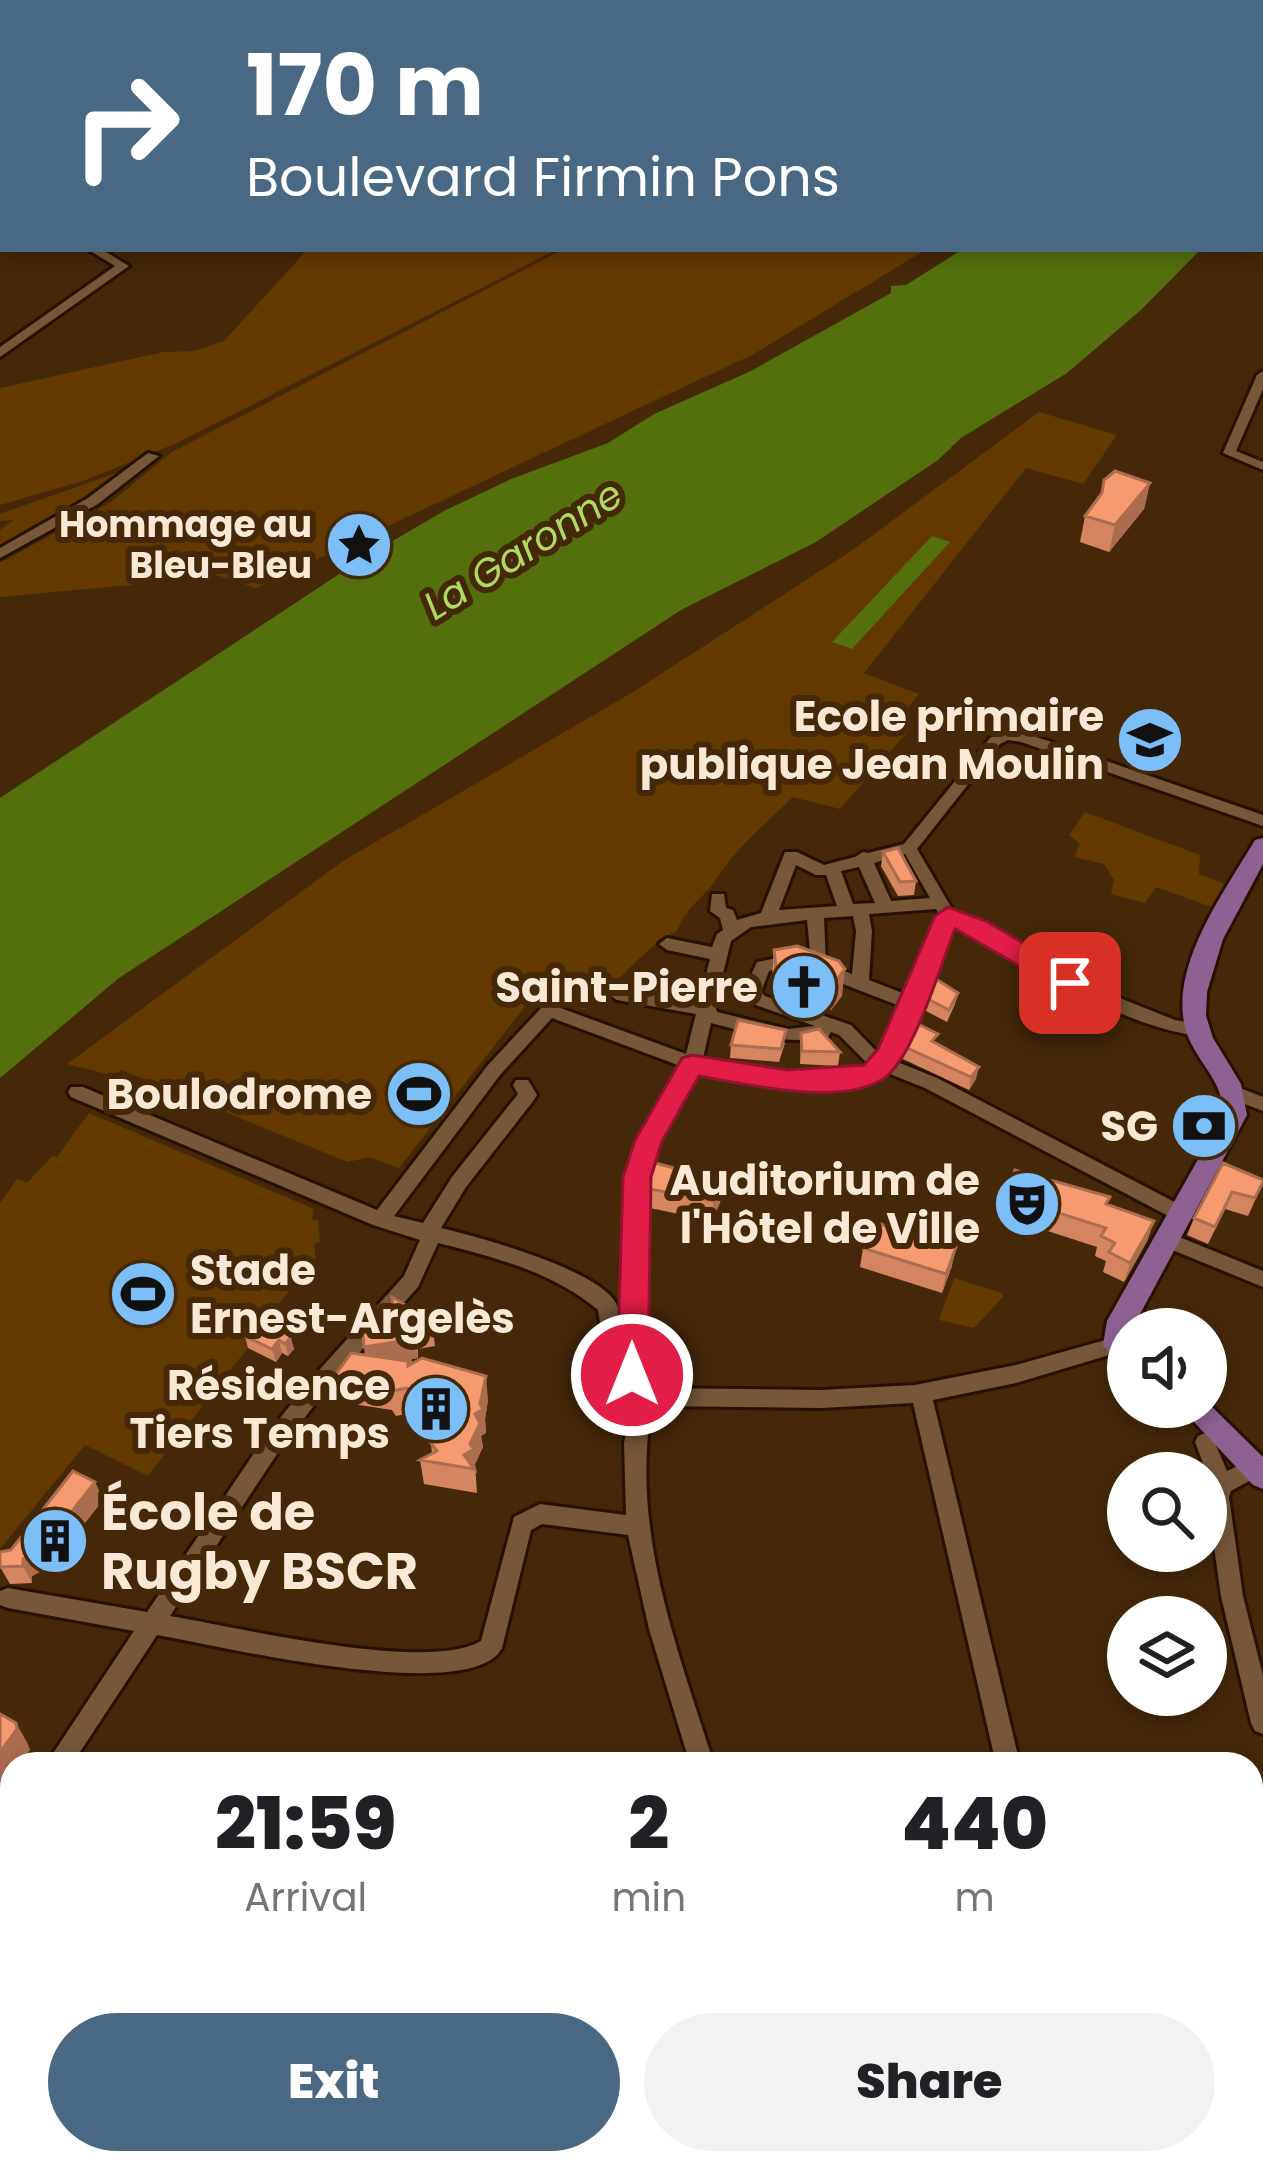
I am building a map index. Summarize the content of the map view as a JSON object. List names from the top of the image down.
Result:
{
  "water": ["La Garonne"],
  "places": {
    "place": ["Hommage au Bleu-Bleu"],
    "school or university": ["Ecole primaire publique Jean Moulin"],
    "church": ["Saint-Pierre"],
    "sports": ["Boulodrome", "Stade Ernest-Argelès"],
    "bank": ["SG"],
    "theatre": ["Auditorium de l'Hôtel de Ville"],
    "building": ["Résidence Tiers Temps", "École de Rugby BSCR"]
  },
  "page": {
    "turn": ["170 m", "Boulevard Firmin Pons"],
    "eta": [
      "21:59",
      "Arrival",
      "2",
      "min",
      "440",
      "m"
    ],
    "buttons": ["Exit", "Share"]
  }
}
